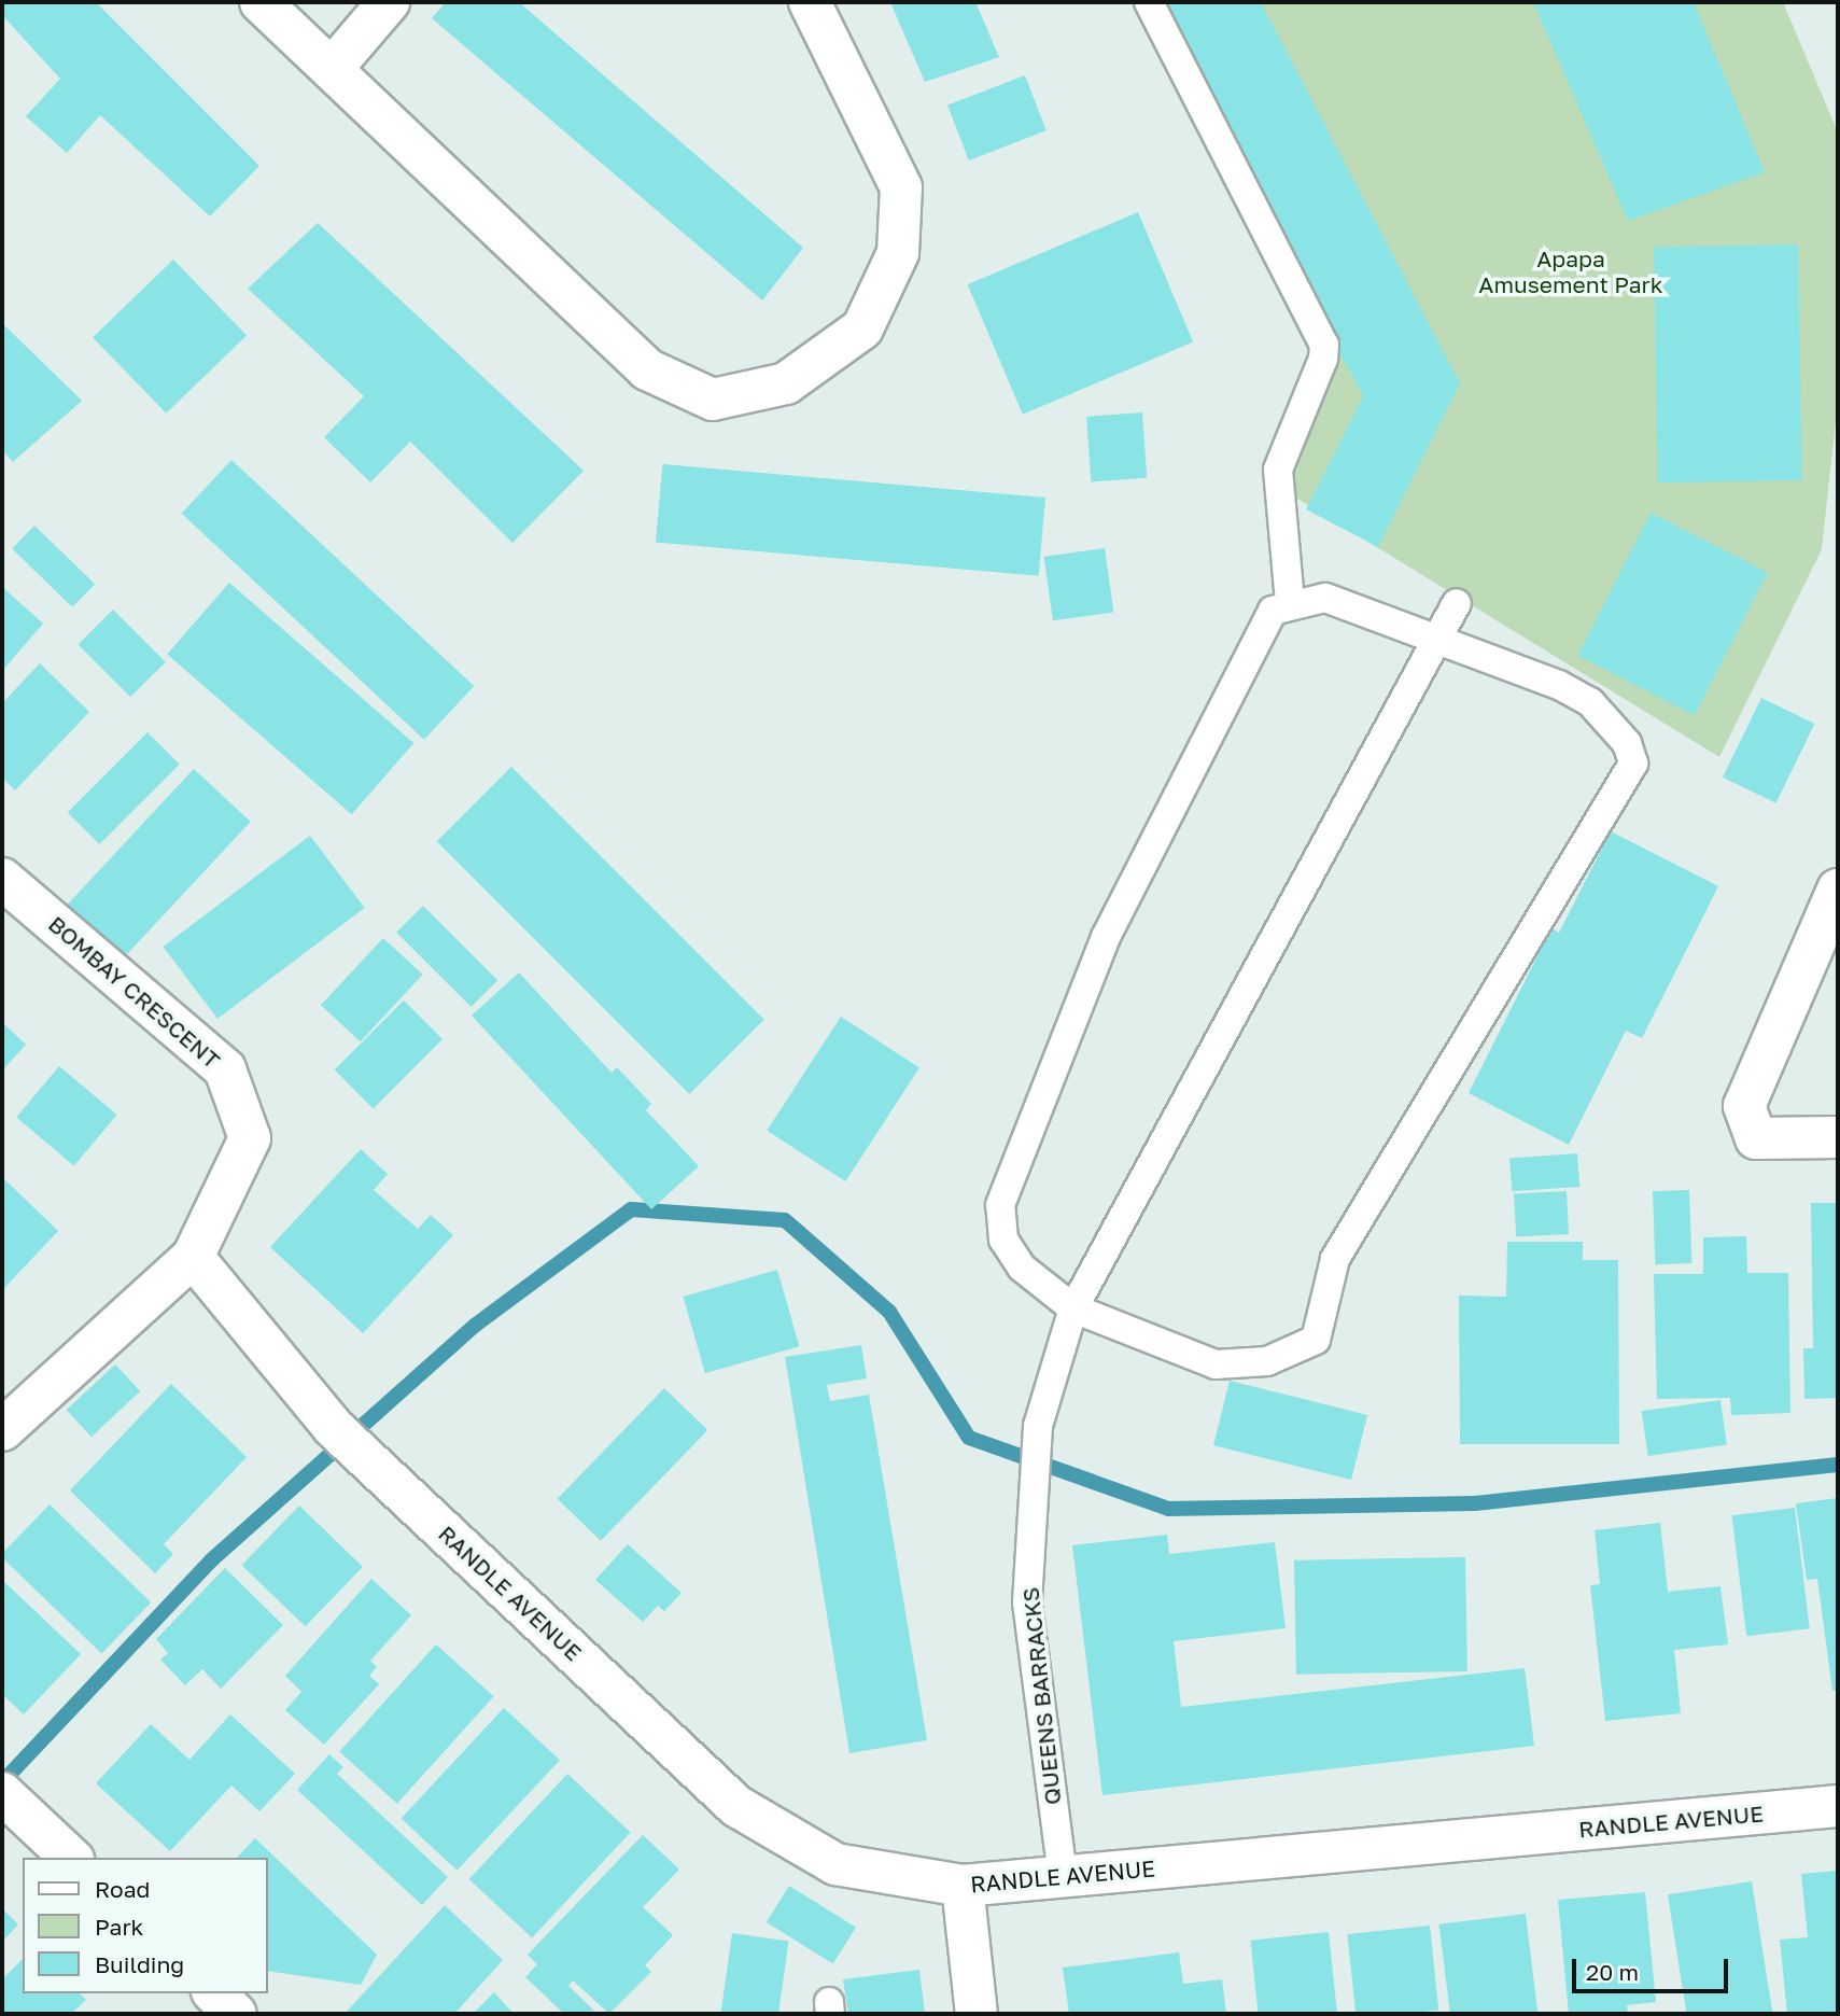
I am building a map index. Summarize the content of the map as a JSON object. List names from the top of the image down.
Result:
{
  "streets": {
    "street": ["BOMBAY CRESCENT", "RANDLE AVENUE"],
    "lane": ["QUEENS BARRACKS"]
  },
  "crossings": [
    ["BOMBAY CRESCENT", "RANDLE AVENUE"],
    ["RANDLE AVENUE", "QUEENS BARRACKS"]
  ],
  "parks": ["Apapa Amusement Park"],
  "legend": ["Road", "Park", "Building"],
  "scale_bar": "20 m"
}
